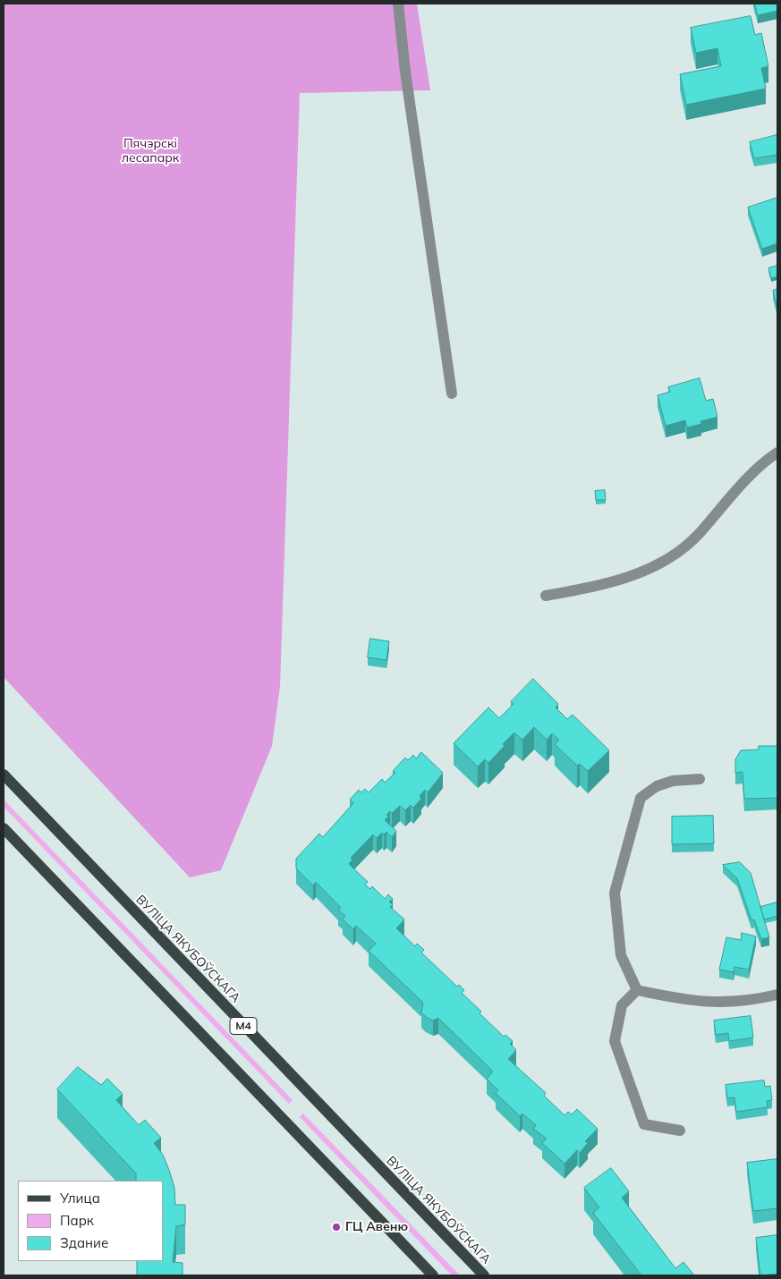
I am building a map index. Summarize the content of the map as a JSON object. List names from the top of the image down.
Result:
{
  "streets": {
    "main road": ["ВУЛІЦА ЯКУБОЎСКАГА", "М4"]
  },
  "parks": ["Пячэрскі лесапарк"],
  "places": ["ГЦ Авеню"],
  "legend": ["Улица", "Парк", "Здание"]
}
